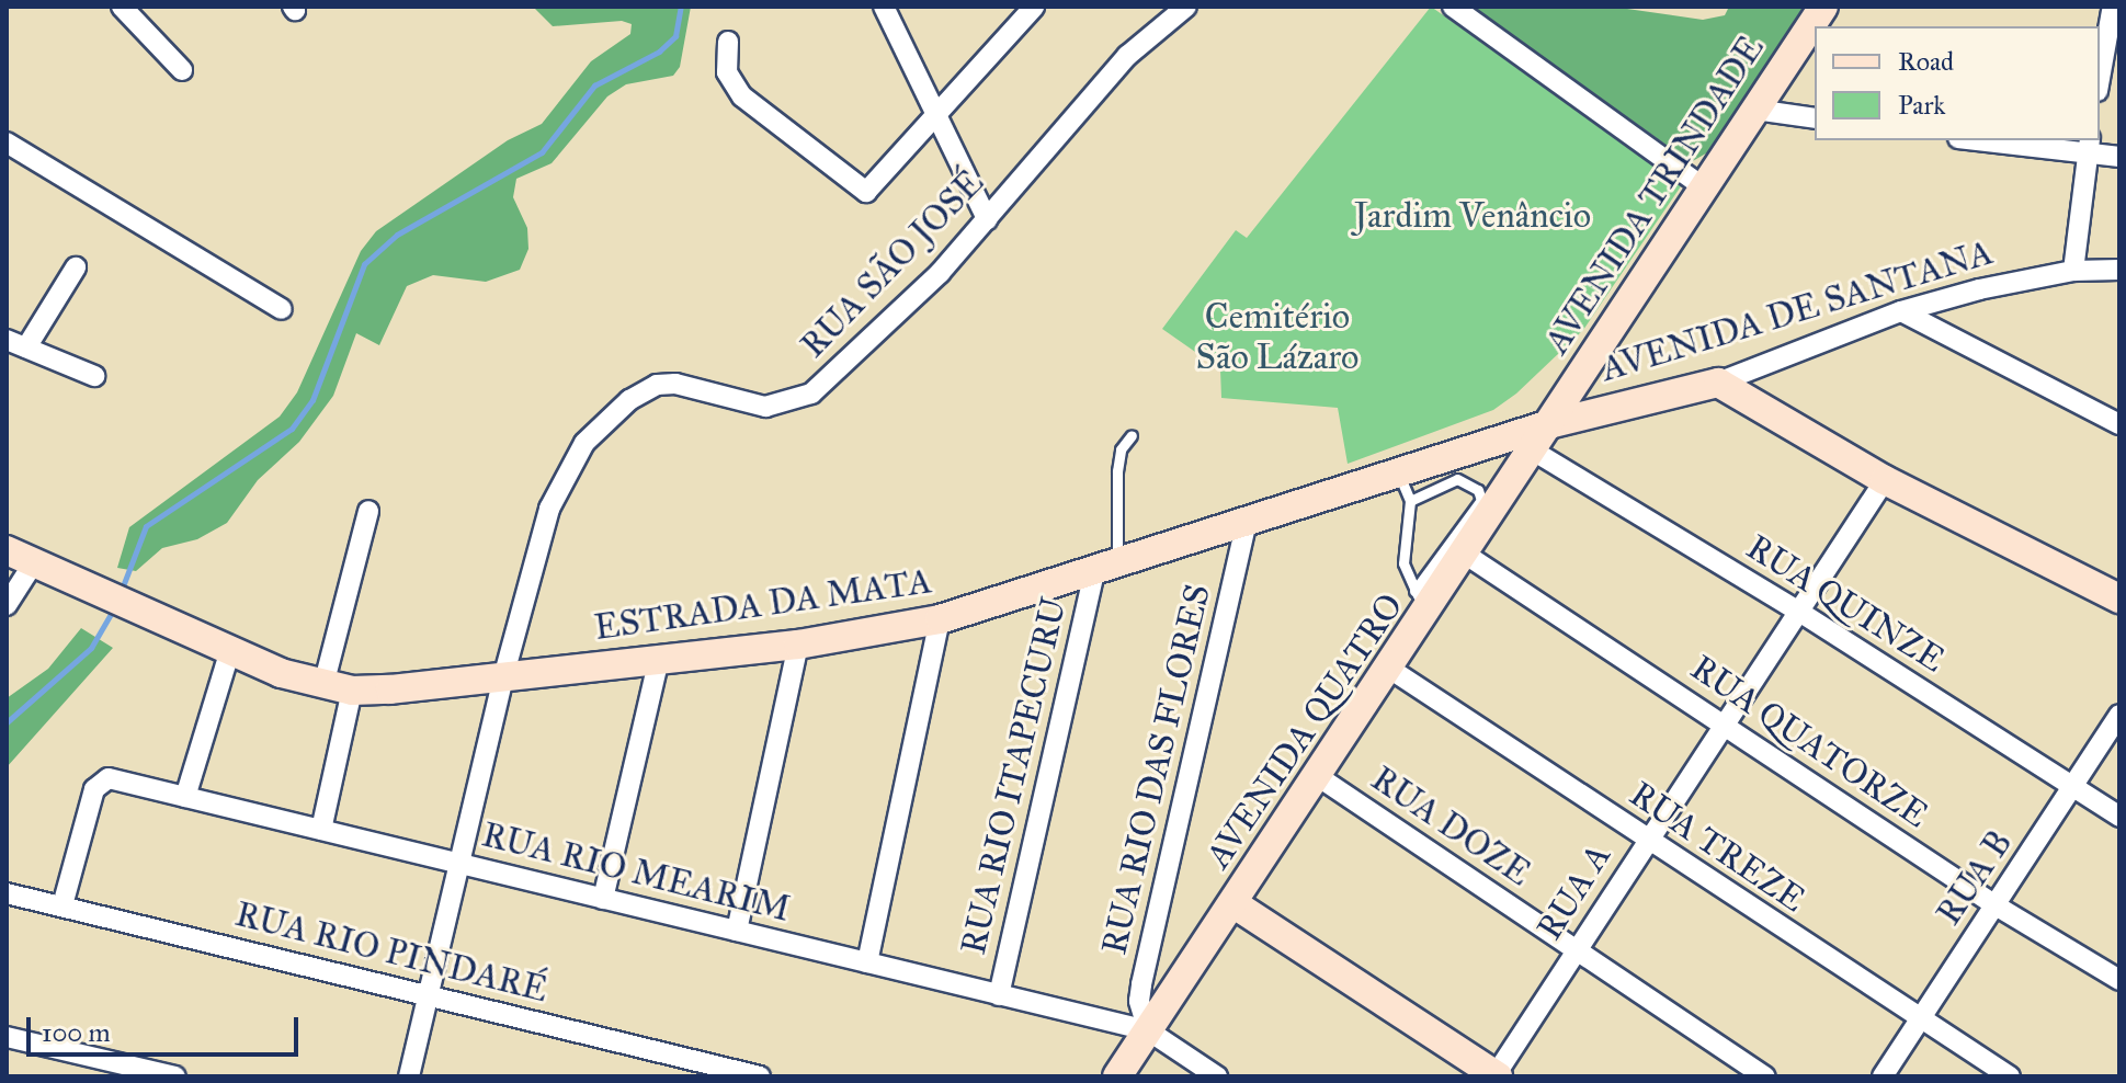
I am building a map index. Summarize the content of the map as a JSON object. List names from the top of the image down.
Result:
{
  "streets": {
    "main road": [
      "AVENIDA TRINDADE",
      "AVENIDA DE SANTANA",
      "ESTRADA DA MATA",
      "AVENIDA QUATRO"
    ],
    "street": [
      "RUA SÃO JOSÉ",
      "RUA QUINZE",
      "RUA QUATORZE",
      "RUA RIO DAS FLORES",
      "RUA RIO ITAPECURU",
      "RUA DOZE",
      "RUA TREZE",
      "RUA RIO MEARIM",
      "RUA B",
      "RUA A",
      "RUA RIO PINDARÉ"
    ]
  },
  "crossings": [
    ["AVENIDA TRINDADE", "AVENIDA DE SANTANA"],
    ["AVENIDA TRINDADE", "ESTRADA DA MATA"],
    ["AVENIDA TRINDADE", "AVENIDA QUATRO"],
    ["RUA SÃO JOSÉ", "ESTRADA DA MATA"],
    ["RUA SÃO JOSÉ", "RUA RIO MEARIM"],
    ["RUA SÃO JOSÉ", "RUA RIO PINDARÉ"],
    ["AVENIDA DE SANTANA", "ESTRADA DA MATA"],
    ["AVENIDA DE SANTANA", "AVENIDA QUATRO"],
    ["RUA QUINZE", "AVENIDA QUATRO"],
    ["RUA QUINZE", "RUA B"],
    ["RUA QUINZE", "RUA A"],
    ["ESTRADA DA MATA", "AVENIDA QUATRO"],
    ["ESTRADA DA MATA", "RUA RIO DAS FLORES"],
    ["ESTRADA DA MATA", "RUA RIO ITAPECURU"],
    ["AVENIDA QUATRO", "RUA QUATORZE"],
    ["AVENIDA QUATRO", "RUA RIO DAS FLORES"],
    ["AVENIDA QUATRO", "RUA DOZE"],
    ["AVENIDA QUATRO", "RUA TREZE"],
    ["AVENIDA QUATRO", "RUA RIO MEARIM"],
    ["RUA QUATORZE", "RUA B"],
    ["RUA QUATORZE", "RUA A"],
    ["RUA RIO DAS FLORES", "RUA RIO MEARIM"],
    ["RUA RIO ITAPECURU", "RUA RIO MEARIM"],
    ["RUA DOZE", "RUA A"],
    ["RUA TREZE", "RUA B"],
    ["RUA TREZE", "RUA A"],
    ["RUA RIO MEARIM", "RUA RIO PINDARÉ"]
  ],
  "parks": ["Jardim Venâncio", "Cemitério São Lázaro"],
  "legend": ["Road", "Park"],
  "scale_bar": "100 m"
}
